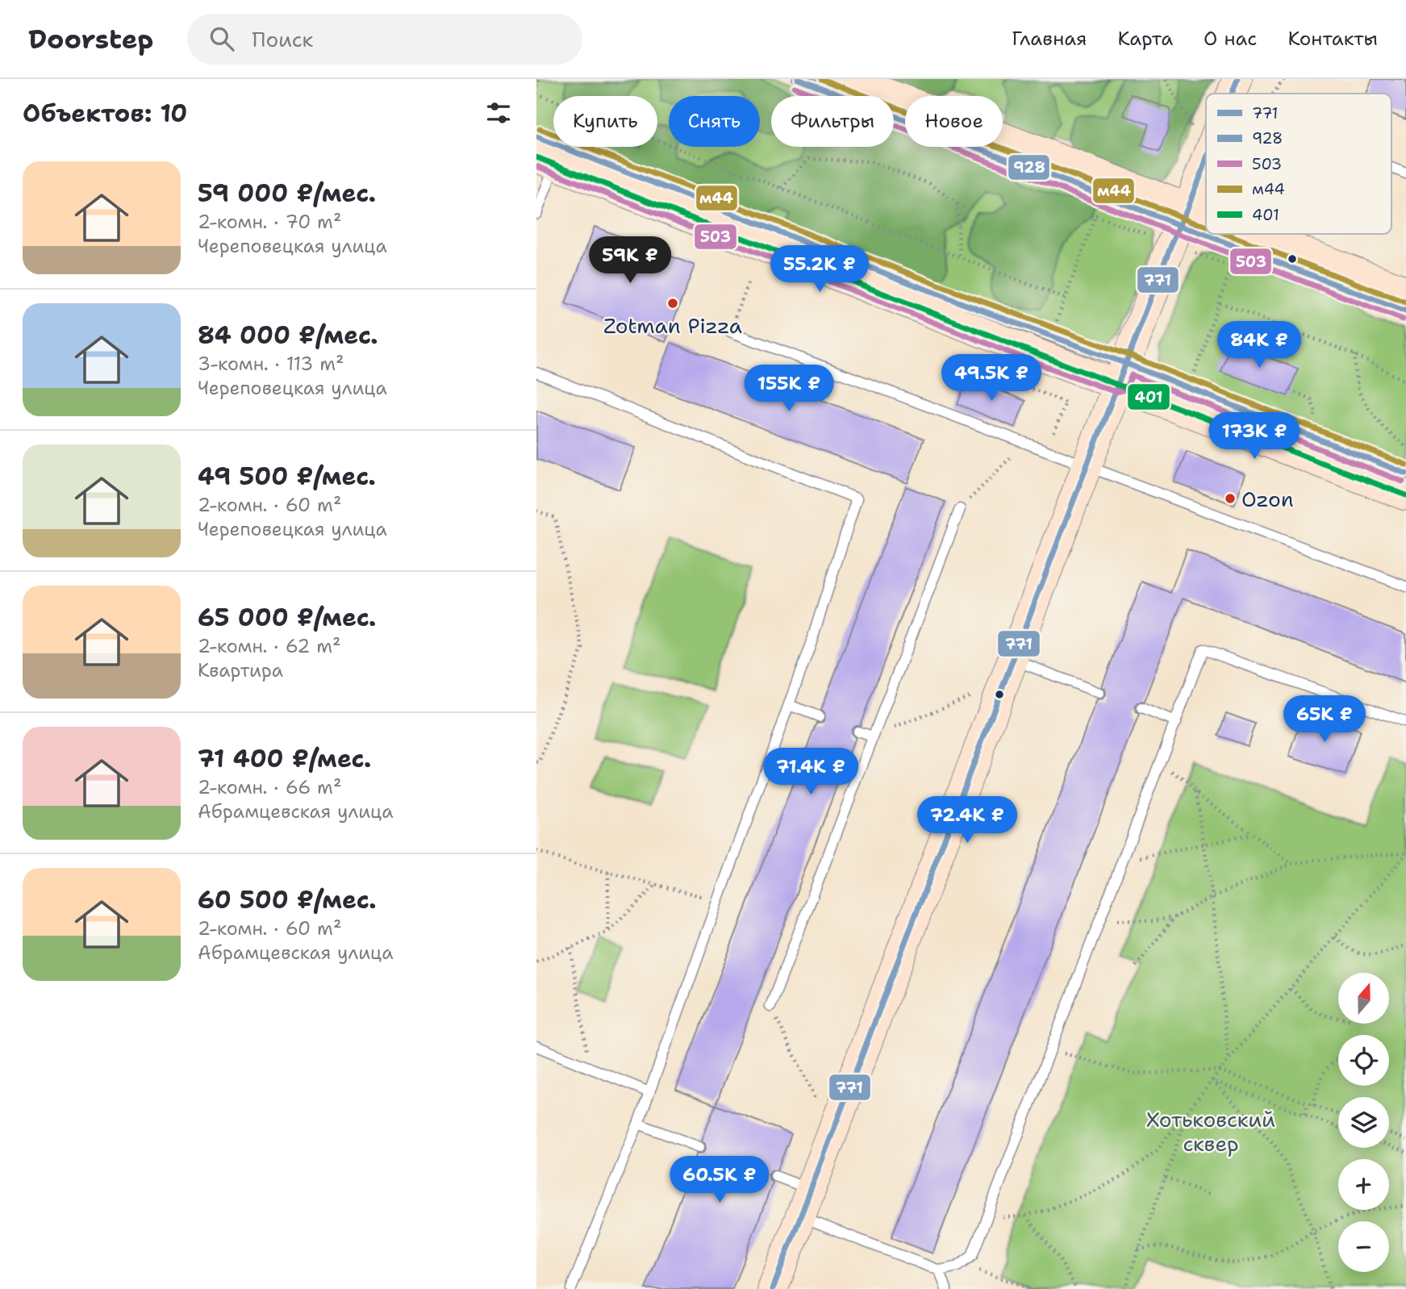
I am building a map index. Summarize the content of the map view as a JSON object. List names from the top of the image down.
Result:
{
  "parks": ["Хотьковский сквер"],
  "places": ["Zotman Pizza", "Ozon"],
  "lines": [
    "transit line 771",
    "transit line 928",
    "transit line м44",
    "transit line 503",
    "transit line 401"
  ],
  "legend": [
    "771",
    "928",
    "503",
    "м44",
    "401"
  ],
  "north": "top",
  "page": {
    "header": "Doorstep",
    "search": "Поиск",
    "nav": [
      "Главная",
      "Карта",
      "О нас",
      "Контакты"
    ],
    "heading": "Объектов: 10",
    "chip": [
      "Купить",
      "Снять",
      "Фильтры",
      "Новое"
    ],
    "list": [
      {
        "name": "59 000 ₽/мес.",
        "note": "2-комн. · 70 m² · Череповецкая улица"
      },
      {
        "name": "84 000 ₽/мес.",
        "note": "3-комн. · 113 m² · Череповецкая улица"
      },
      {
        "name": "49 500 ₽/мес.",
        "note": "2-комн. · 60 m² · Череповецкая улица"
      },
      {
        "name": "65 000 ₽/мес.",
        "note": "2-комн. · 62 m² · Квартира"
      },
      {
        "name": "71 400 ₽/мес.",
        "note": "2-комн. · 66 m² · Абрамцевская улица"
      },
      {
        "name": "60 500 ₽/мес.",
        "note": "2-комн. · 60 m² · Абрамцевская улица"
      }
    ],
    "price": [
      "59K ₽",
      "55.2K ₽",
      "84K ₽",
      "49.5K ₽",
      "155K ₽",
      "173K ₽",
      "65K ₽",
      "71.4K ₽",
      "72.4K ₽",
      "60.5K ₽"
    ],
    "map_buttons": ["+", "−"]
  }
}
